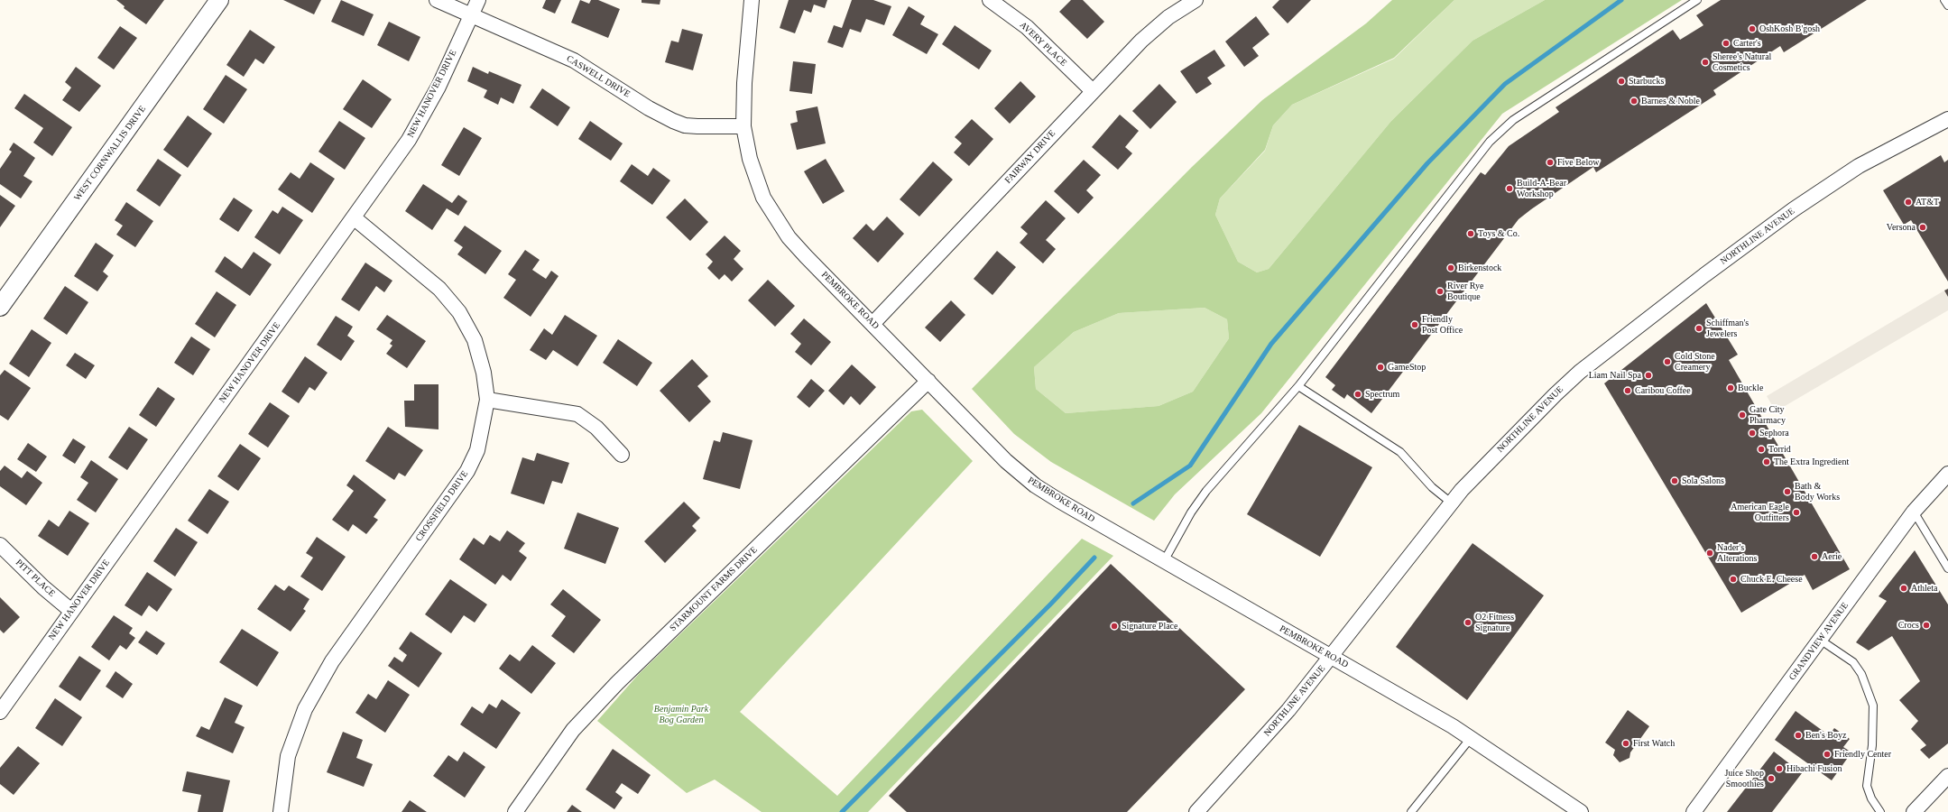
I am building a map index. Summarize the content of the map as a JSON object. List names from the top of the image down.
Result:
{
  "streets": {
    "street": [
      "AVERY PLACE",
      "CASWELL DRIVE",
      "NEW HANOVER DRIVE",
      "WEST CORNWALLIS DRIVE",
      "FAIRWAY DRIVE",
      "NORTHLINE AVENUE",
      "PEMBROKE ROAD",
      "CROSSFIELD DRIVE",
      "PITT PLACE",
      "STARMOUNT FARMS DRIVE",
      "GRANDVIEW AVENUE"
    ]
  },
  "crossings": [
    ["AVERY PLACE", "FAIRWAY DRIVE"],
    ["CASWELL DRIVE", "NEW HANOVER DRIVE"],
    ["CASWELL DRIVE", "PEMBROKE ROAD"],
    ["NEW HANOVER DRIVE", "CROSSFIELD DRIVE"],
    ["NEW HANOVER DRIVE", "PITT PLACE"],
    ["FAIRWAY DRIVE", "PEMBROKE ROAD"],
    ["NORTHLINE AVENUE", "PEMBROKE ROAD"],
    ["PEMBROKE ROAD", "STARMOUNT FARMS DRIVE"]
  ],
  "parks": ["Benjamin Park Bog Garden"],
  "places": [
    "OshKosh B'gosh",
    "Carter's",
    "Sheree's Natural Cosmetics",
    "Starbucks",
    "Barnes & Noble",
    "Five Below",
    "Build-A-Bear Workshop",
    "AT&T",
    "Versona",
    "Toys & Co.",
    "Birkenstock",
    "River Rye Boutique",
    "Friendly Post Office",
    "Schiffman's Jewelers",
    "Cold Stone Creamery",
    "GameStop",
    "Liam Nail Spa",
    "Buckle",
    "Caribou Coffee",
    "Spectrum",
    "Gate City Pharmacy",
    "Sephora",
    "Torrid",
    "The Extra Ingredient",
    "Sola Salons",
    "Bath & Body Works",
    "American Eagle Outfitters",
    "Nader's Alterations",
    "Aerie",
    "Chuck E. Cheese",
    "Athleta",
    "O2 Fitness Signature",
    "Crocs",
    "Signature Place",
    "Ben's Boyz",
    "First Watch",
    "Friendly Center",
    "Hibachi Fusion",
    "Juice Shop Smoothies"
  ]
}
